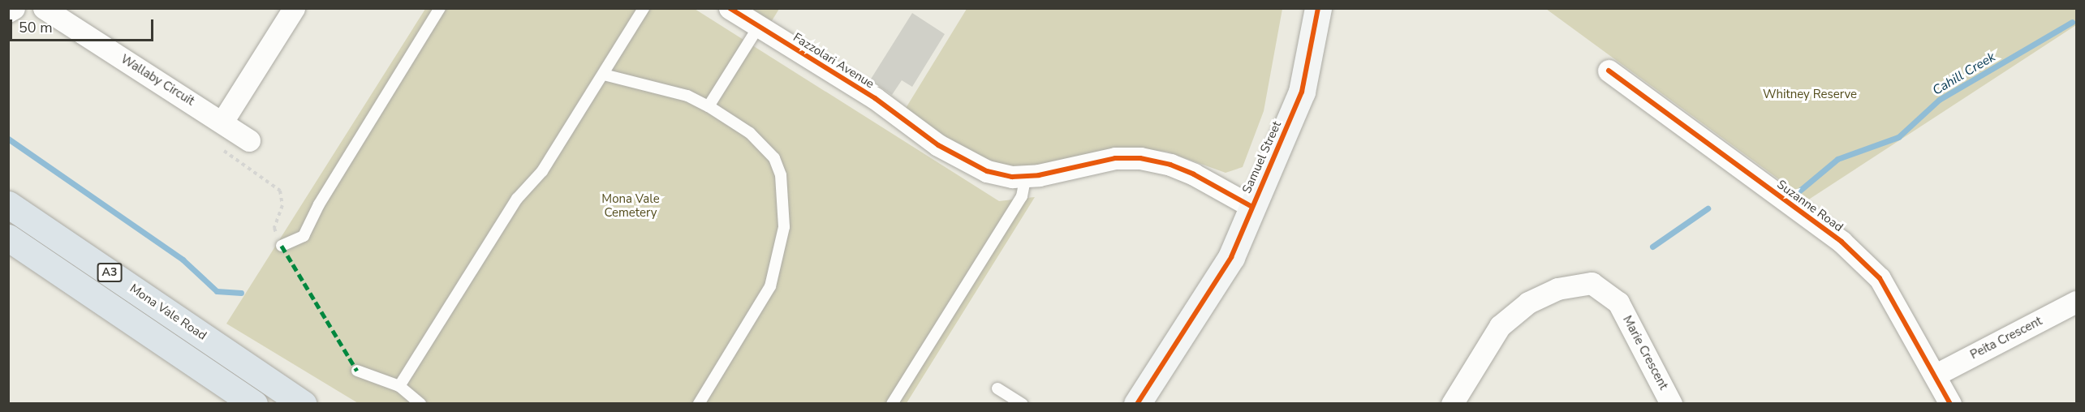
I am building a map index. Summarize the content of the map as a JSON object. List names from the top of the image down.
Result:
{
  "streets": {
    "highway": ["A3", "Mona Vale Road"],
    "street": [
      "Fazzolari Avenue",
      "Wallaby Circuit",
      "Samuel Street",
      "Suzanne Road",
      "Peita Crescent",
      "Marie Crescent"
    ]
  },
  "crossings": [
    ["Fazzolari Avenue", "Samuel Street"],
    ["Suzanne Road", "Peita Crescent"]
  ],
  "water": ["Cahill Creek"],
  "parks": ["Whitney Reserve", "Mona Vale Cemetery"],
  "scale_bar": "50 m"
}
